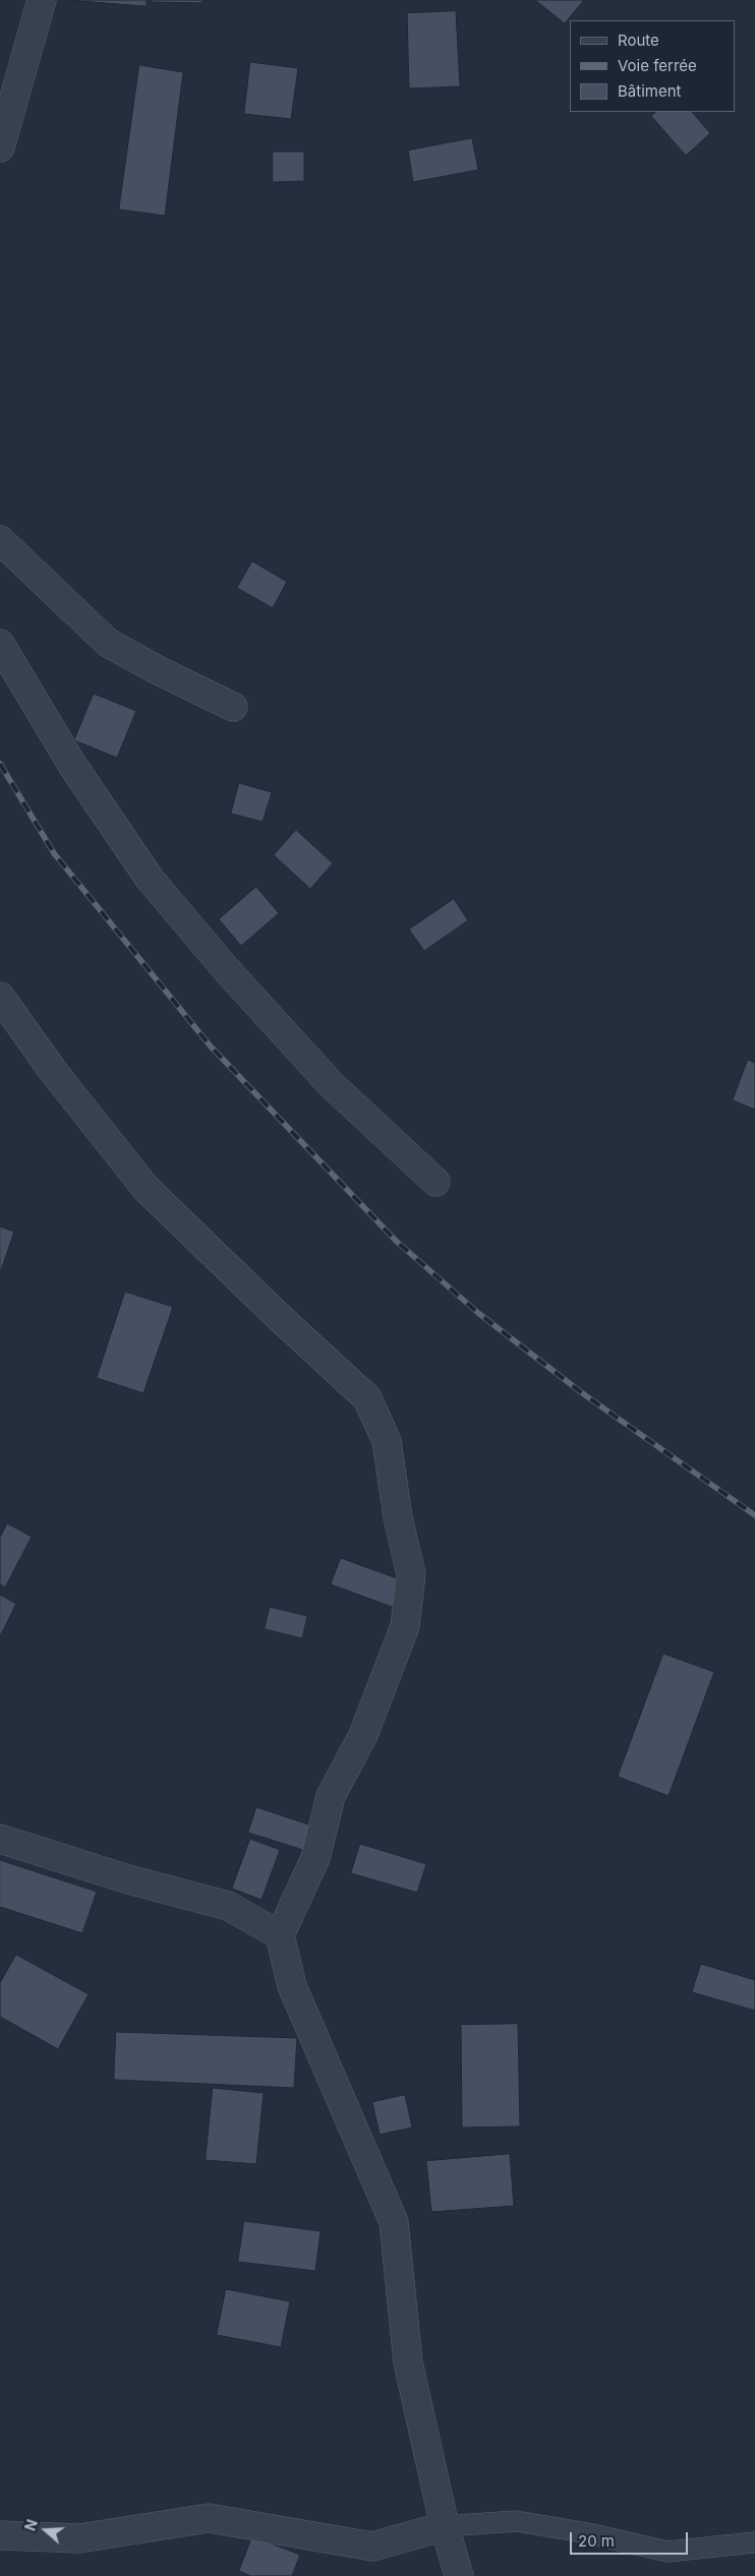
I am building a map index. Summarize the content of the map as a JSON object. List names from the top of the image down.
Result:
{
  "legend": ["Route", "Voie ferrée", "Bâtiment"],
  "scale_bar": "20 m",
  "north": "left"
}
